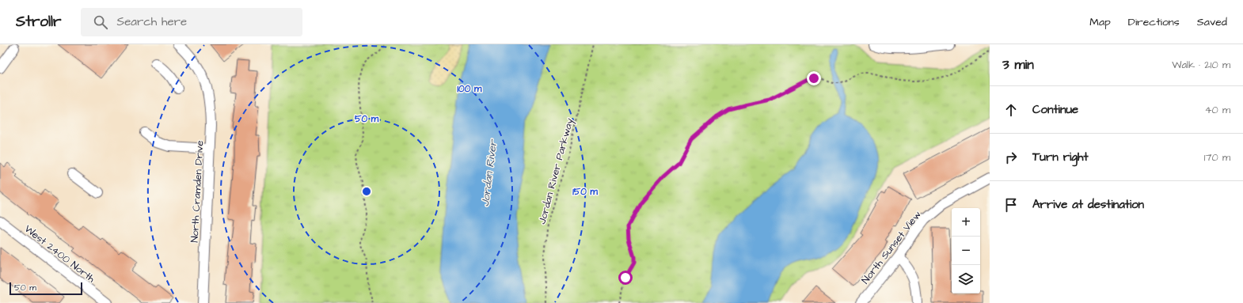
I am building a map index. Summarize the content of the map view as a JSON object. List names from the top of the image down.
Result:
{
  "streets": {
    "street": ["North Cramden Drive", "North Sunset View", "West 2400 North"],
    "path": ["Jordan River Parkway"]
  },
  "water": ["Jordan River"],
  "scale_bar": "50 m",
  "page": {
    "header": "Strollr",
    "search": "Search here",
    "nav": ["Map", "Directions", "Saved"],
    "heading": ["3 min", "Walk · 210 m"],
    "list": [
      ["Continue", "40 m"],
      ["Turn right", "170 m"],
      "Arrive at destination"
    ],
    "map_buttons": ["+", "−"],
    "scale": "50 m"
  },
  "rings": ["100 m", "50 m", "150 m"]
}
